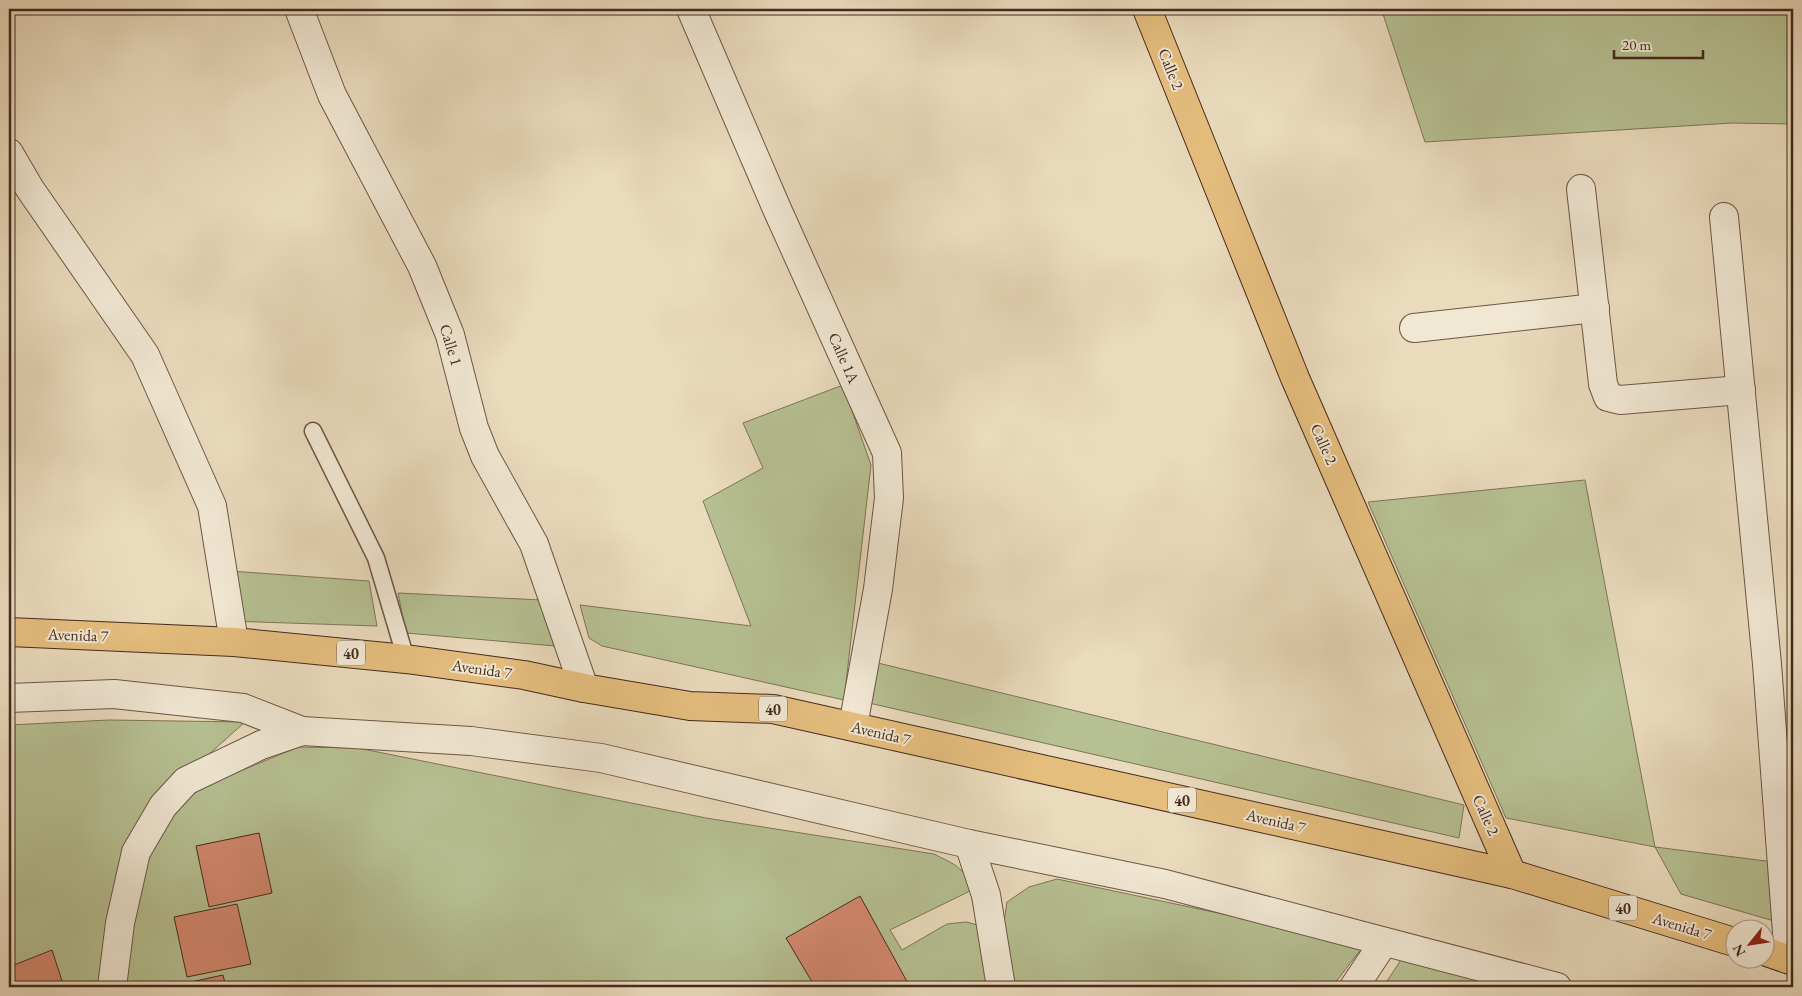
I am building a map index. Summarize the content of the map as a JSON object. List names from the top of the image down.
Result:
{
  "streets": {
    "main road": ["Calle 2", "Avenida 7", "40"],
    "street": ["Calle 1", "Calle 1A"]
  },
  "crossings": [
    ["Calle 2", "Avenida 7"],
    ["Calle 1", "Avenida 7"],
    ["Calle 1A", "Avenida 7"]
  ],
  "scale_bar": "20 m",
  "north": "bottom left"
}
